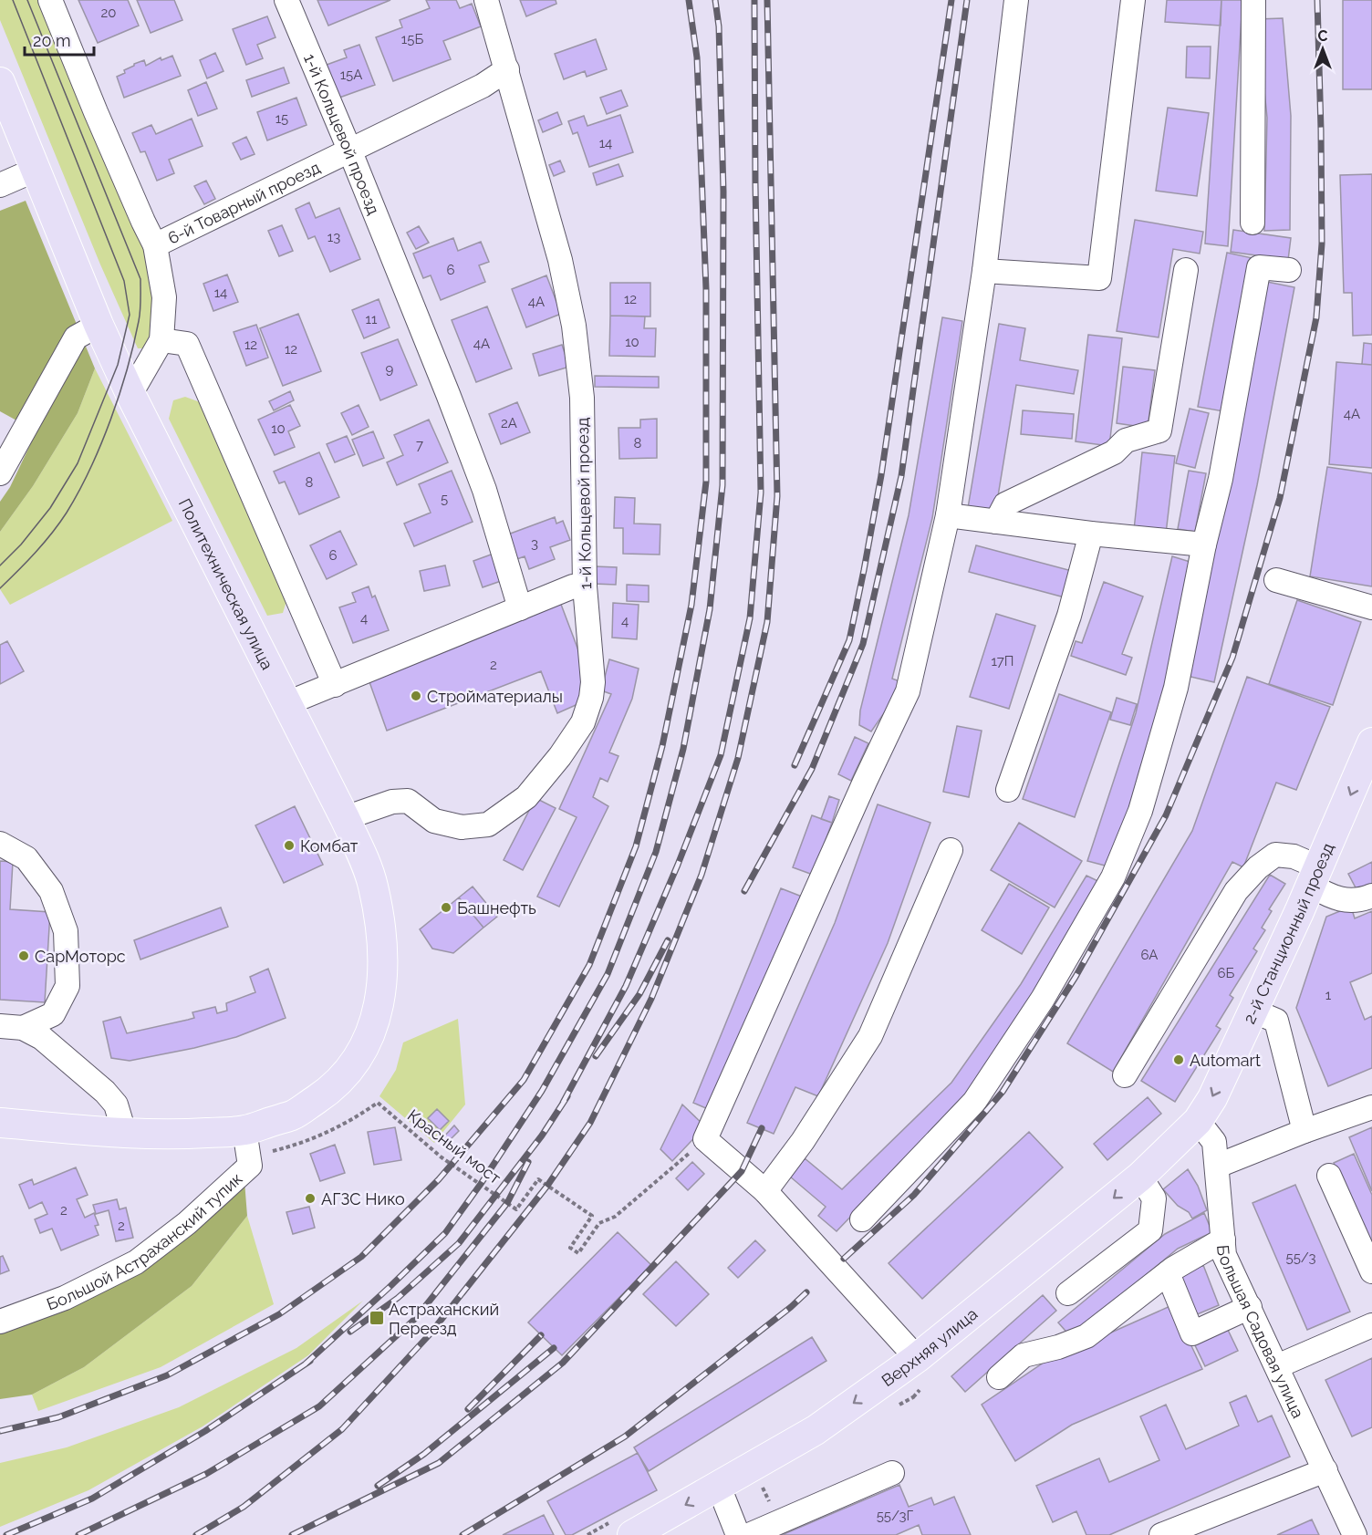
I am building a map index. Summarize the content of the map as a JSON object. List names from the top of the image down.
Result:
{
  "streets": {
    "main road": ["Политехническая улица", "2-й Станционный проезд", "Верхняя улица"],
    "street": [
      "1-й Кольцевой проезд",
      "6-й Товарный проезд",
      "Большой Астраханский тупик",
      "Большая Садовая улица"
    ],
    "path": ["Красный мост"]
  },
  "crossings": [
    ["1-й Кольцевой проезд", "6-й Товарный проезд"],
    ["1-й Кольцевой проезд", "Политехническая улица"],
    ["Политехническая улица", "Большой Астраханский тупик"],
    ["2-й Станционный проезд", "Большая Садовая улица"],
    ["2-й Станционный проезд", "Верхняя улица"],
    ["Большая Садовая улица", "Верхняя улица"]
  ],
  "one_way": ["2-й Станционный проезд", "Верхняя улица"],
  "places": {
    "other": [
      "Стройматериалы",
      "Комбат",
      "Башнефть",
      "СарМоторс",
      "Automart",
      "АГЗС Нико"
    ],
    "transit": ["Астраханский Переезд"]
  },
  "house_numbers": [
    "20",
    "15Б",
    "15А",
    "15",
    "14",
    "13",
    "6",
    "14",
    "12",
    "4А",
    "11",
    "10",
    "4А",
    "12",
    "12",
    "9",
    "4А",
    "2А",
    "10",
    "8",
    "7",
    "8",
    "5",
    "3",
    "6",
    "4",
    "4",
    "17П",
    "2",
    "6А",
    "6Б",
    "1",
    "2",
    "2",
    "55/3",
    "55/3Г"
  ],
  "scale_bar": "20 m",
  "north": "top"
}
